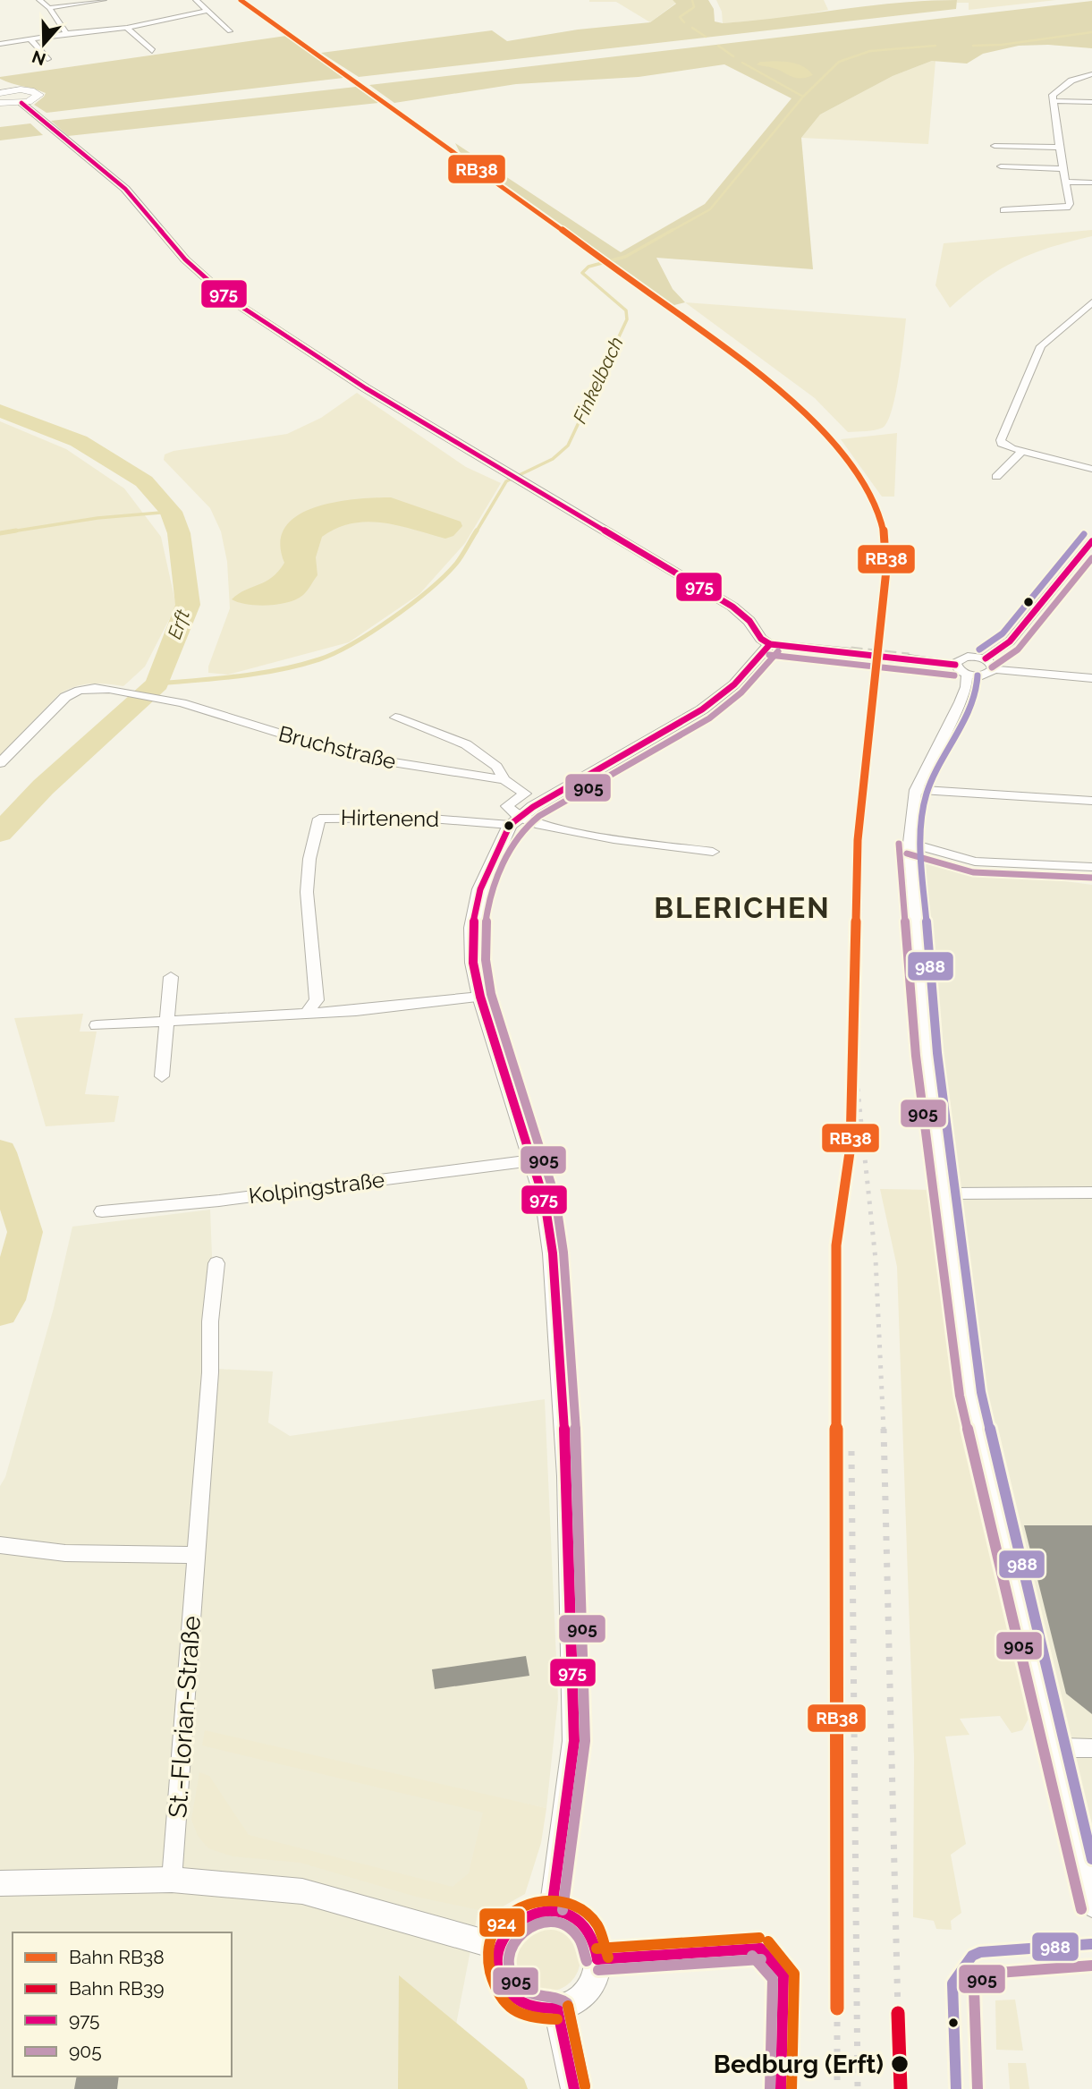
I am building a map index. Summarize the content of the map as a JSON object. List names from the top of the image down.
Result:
{
  "streets": {
    "street": [
      "Bruchstraße",
      "Hirtenend",
      "Kolpingstraße",
      "St.-Florian-Straße"
    ]
  },
  "districts": ["BLERICHEN"],
  "water": ["Finkelbach", "Erft"],
  "places": ["Bedburg (Erft)"],
  "lines": [
    "rail line RB38",
    "transit line 975",
    "transit line 988",
    "transit line 905",
    "transit line 924",
    "rail line RB39"
  ],
  "legend": [
    "Bahn RB38",
    "Bahn RB39",
    "975",
    "905"
  ],
  "north": "bottom"
}
